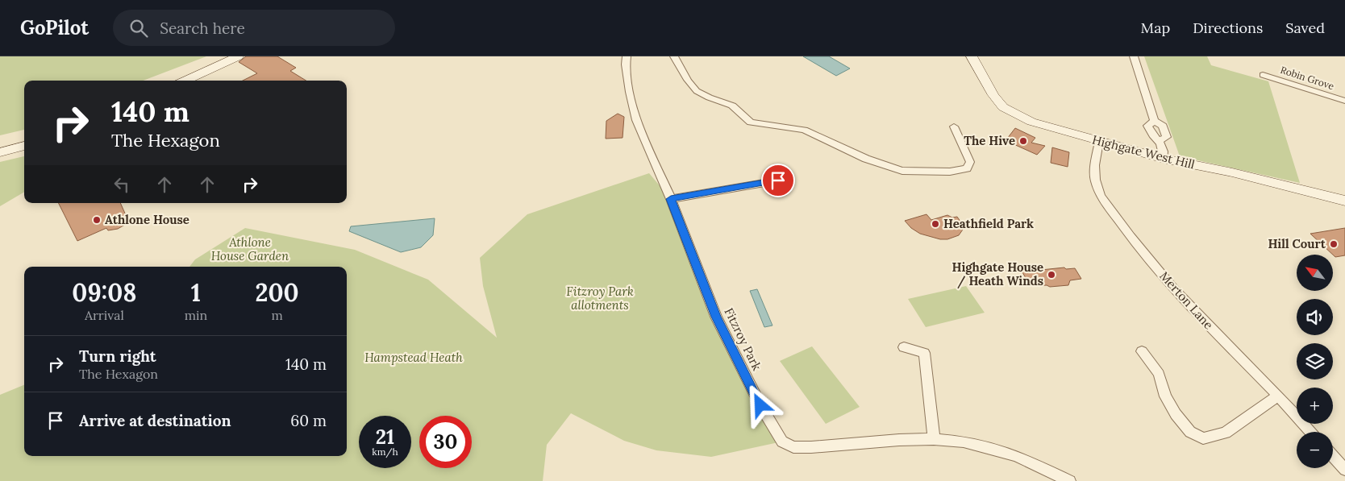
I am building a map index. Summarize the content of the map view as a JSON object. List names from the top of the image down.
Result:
{
  "streets": {
    "street": [
      "Robin Grove",
      "Highgate West Hill",
      "Merton Lane",
      "Fitzroy Park"
    ]
  },
  "crossings": [
    ["Highgate West Hill", "Merton Lane"]
  ],
  "parks": ["Athlone House Garden", "Fitzroy Park allotments", "Hampstead Heath"],
  "places": [
    "The Hive",
    "Athlone House",
    "Heathfield Park",
    "Hill Court",
    "Highgate House / Heath Winds"
  ],
  "north": "top left",
  "page": {
    "header": "GoPilot",
    "search": "Search here",
    "nav": ["Map", "Directions", "Saved"],
    "turn": ["140 m", "The Hexagon"],
    "map_buttons": ["+", "−"],
    "eta": [
      "09:08",
      "Arrival",
      "1",
      "min",
      "200",
      "m"
    ],
    "list": [
      {
        "name": "Turn right",
        "note": "The Hexagon",
        "value": "140 m"
      },
      {
        "name": "Arrive at destination",
        "value": "60 m"
      }
    ],
    "speed": "21 km/h",
    "limit": "30"
  }
}
